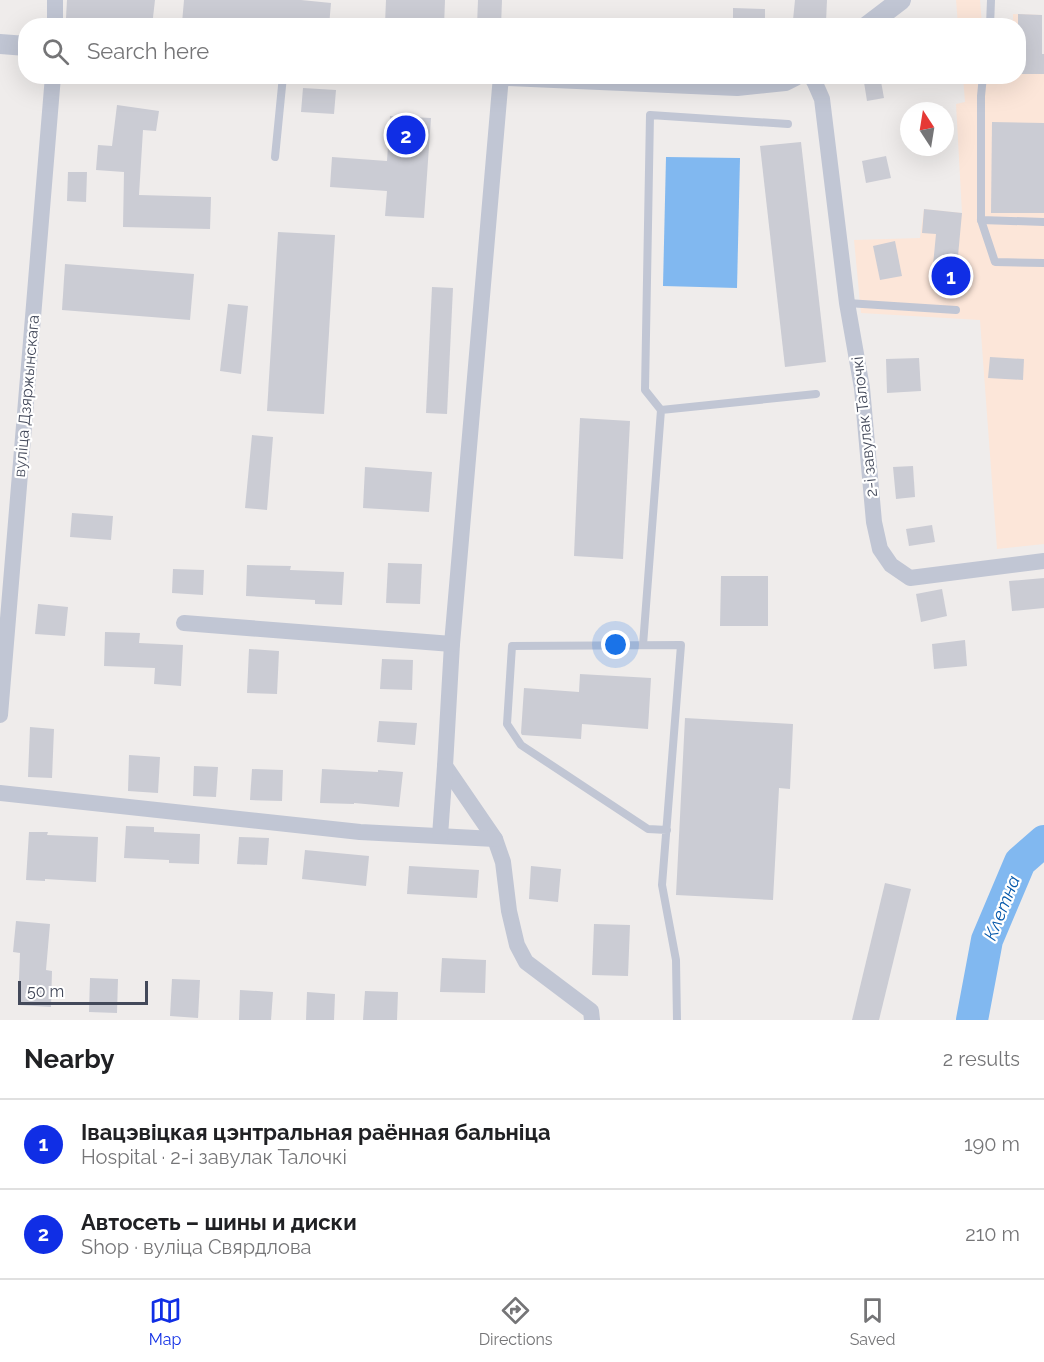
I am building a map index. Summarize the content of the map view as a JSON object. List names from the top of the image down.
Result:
{
  "streets": {
    "street": ["вуліца Дзяржынскага", "2-і завулак Талочкі"]
  },
  "water": ["Клетна"],
  "scale_bar": "50 m",
  "north": "top",
  "page": {
    "search": "Search here",
    "pins": ["2", "1"],
    "scale": "50 m",
    "heading": ["Nearby", "2 results"],
    "list": [
      {
        "mark": "1",
        "name": "Івацэвіцкая цэнтральная раённая бальніца",
        "note": "Hospital · 2-і завулак Талочкі",
        "value": "190 m"
      },
      {
        "mark": "2",
        "name": "Автосеть – шины и диски",
        "note": "Shop · вуліца Свярдлова",
        "value": "210 m"
      }
    ],
    "nav": ["Map", "Directions", "Saved"]
  }
}
